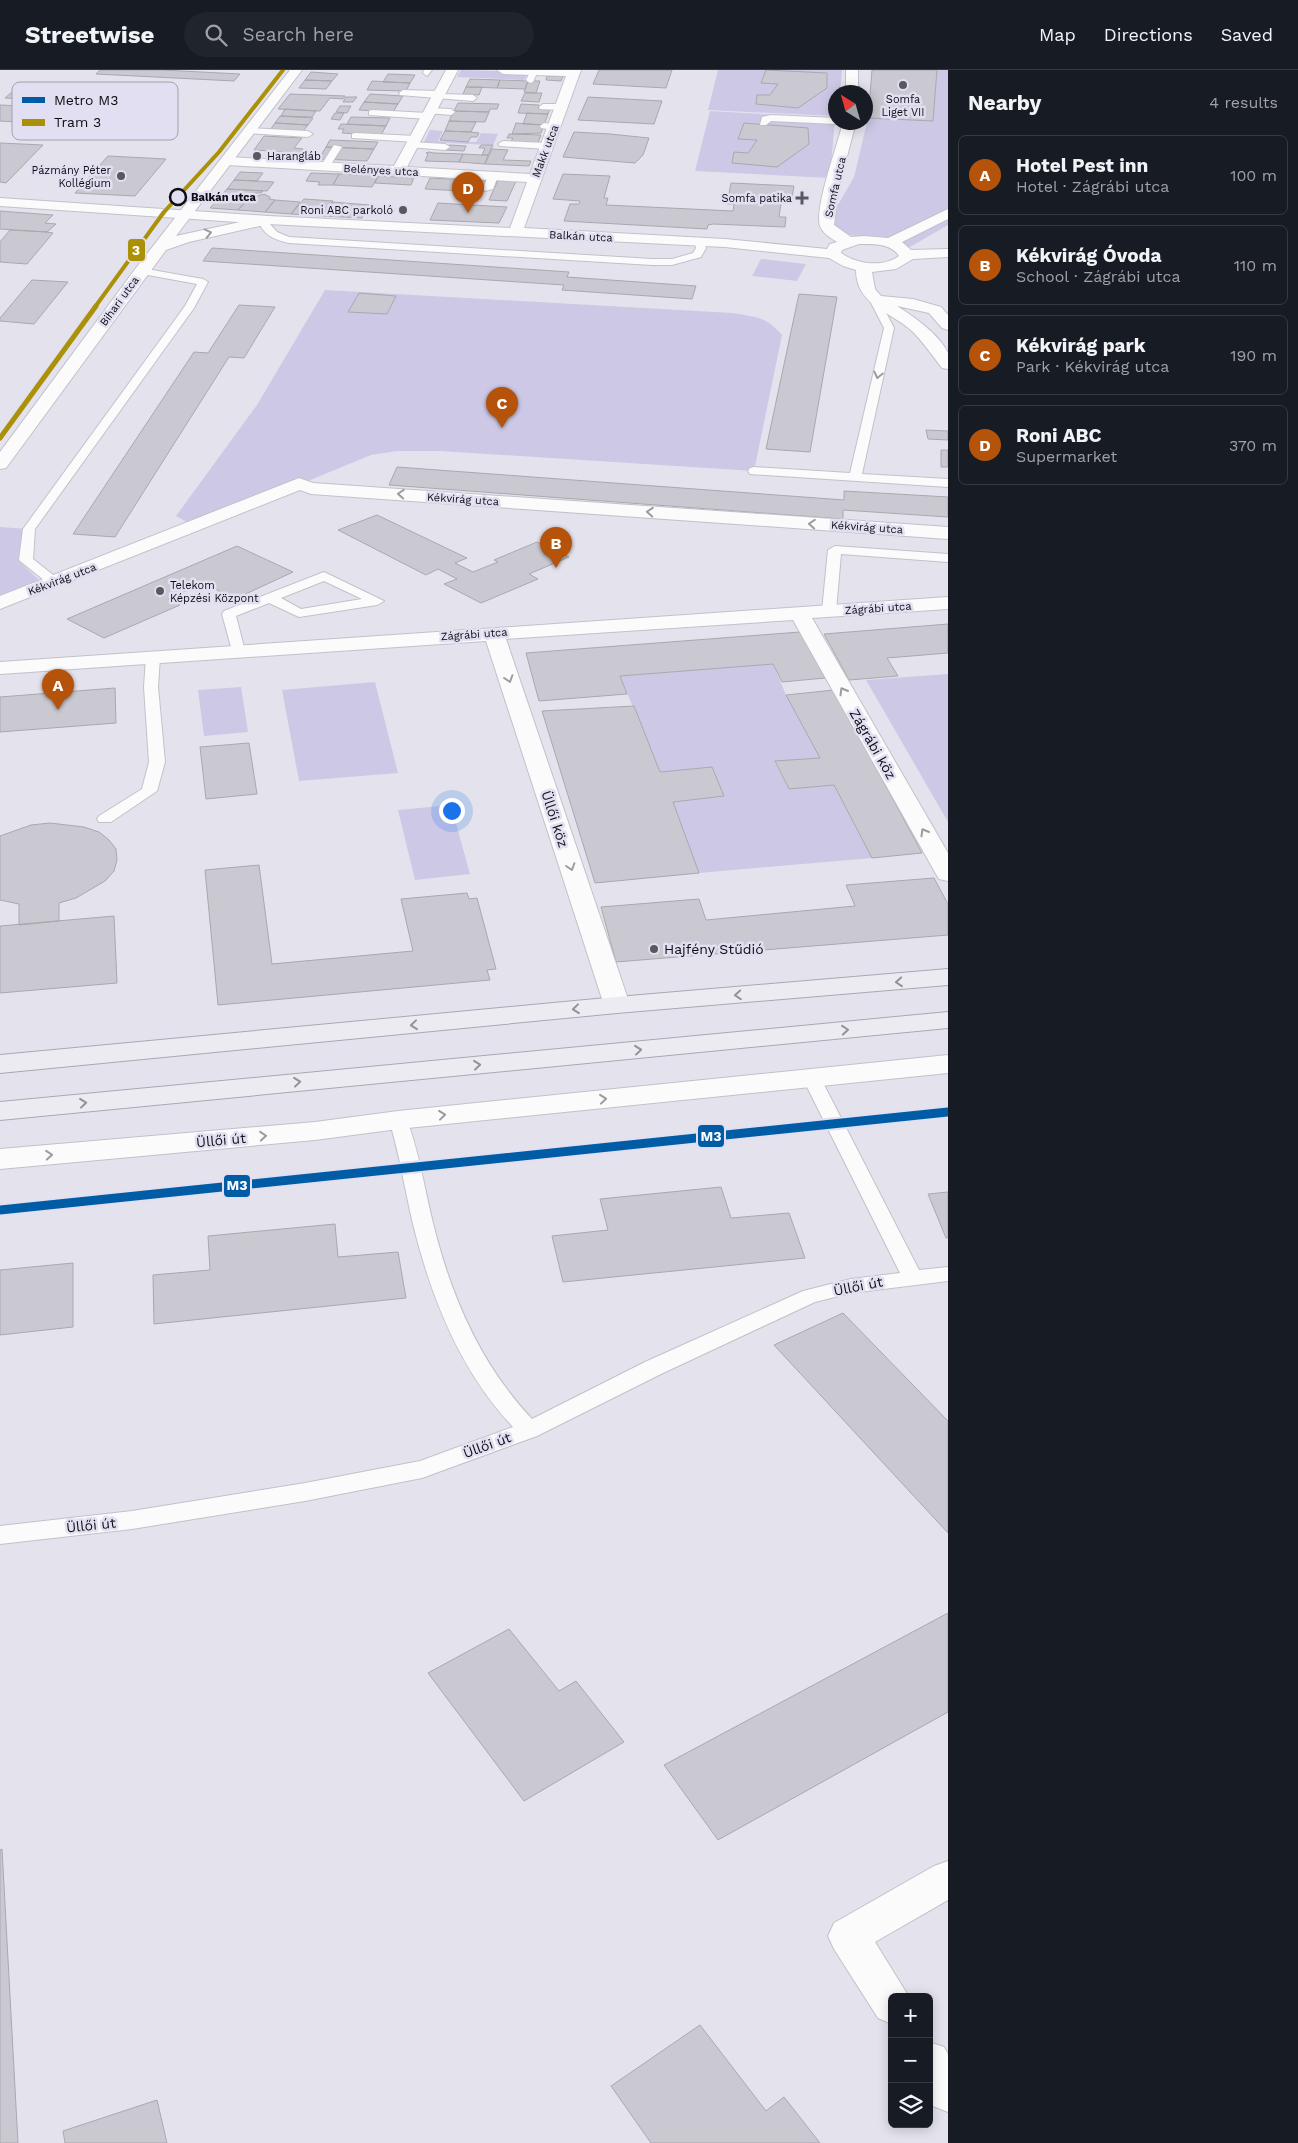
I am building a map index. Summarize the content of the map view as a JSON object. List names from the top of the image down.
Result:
{
  "streets": {
    "street": [
      "Makk utca",
      "Belényes utca",
      "Somfa utca",
      "Balkán utca",
      "Bihari utca",
      "Kékvirág utca",
      "Zágrábi utca",
      "Zágrábi köz",
      "Üllői köz",
      "Üllői út"
    ]
  },
  "crossings": [
    ["Makk utca", "Belényes utca"],
    ["Makk utca", "Balkán utca"],
    ["Belényes utca", "Bihari utca"],
    ["Balkán utca", "Bihari utca"],
    ["Zágrábi utca", "Zágrábi köz"],
    ["Zágrábi utca", "Üllői köz"]
  ],
  "one_way": [
    "Kékvirág utca",
    "Zágrábi köz",
    "Üllői köz",
    "Üllői út"
  ],
  "places": {
    "other": [
      "Somfa Liget VII",
      "Harangláb",
      "Pázmány Péter Kollégium",
      "Balkán utca",
      "Roni ABC parkoló",
      "Telekom Képzési Központ",
      "Hajfény Stűdió"
    ],
    "health": ["Somfa patika"]
  },
  "lines": ["tram line 3", "metro line M3"],
  "legend": ["Metro M3", "Tram 3"],
  "north": "top left",
  "page": {
    "header": "Streetwise",
    "search": "Search here",
    "nav": ["Map", "Directions", "Saved"],
    "heading": ["Nearby", "4 results"],
    "list": [
      {
        "mark": "A",
        "name": "Hotel Pest inn",
        "note": "Hotel · Zágrábi utca",
        "value": "100 m"
      },
      {
        "mark": "B",
        "name": "Kékvirág Óvoda",
        "note": "School · Zágrábi utca",
        "value": "110 m"
      },
      {
        "mark": "C",
        "name": "Kékvirág park",
        "note": "Park · Kékvirág utca",
        "value": "190 m"
      },
      {
        "mark": "D",
        "name": "Roni ABC",
        "note": "Supermarket",
        "value": "370 m"
      }
    ],
    "pins": [
      "D",
      "C",
      "B",
      "A"
    ],
    "map_buttons": ["+", "−"]
  }
}
